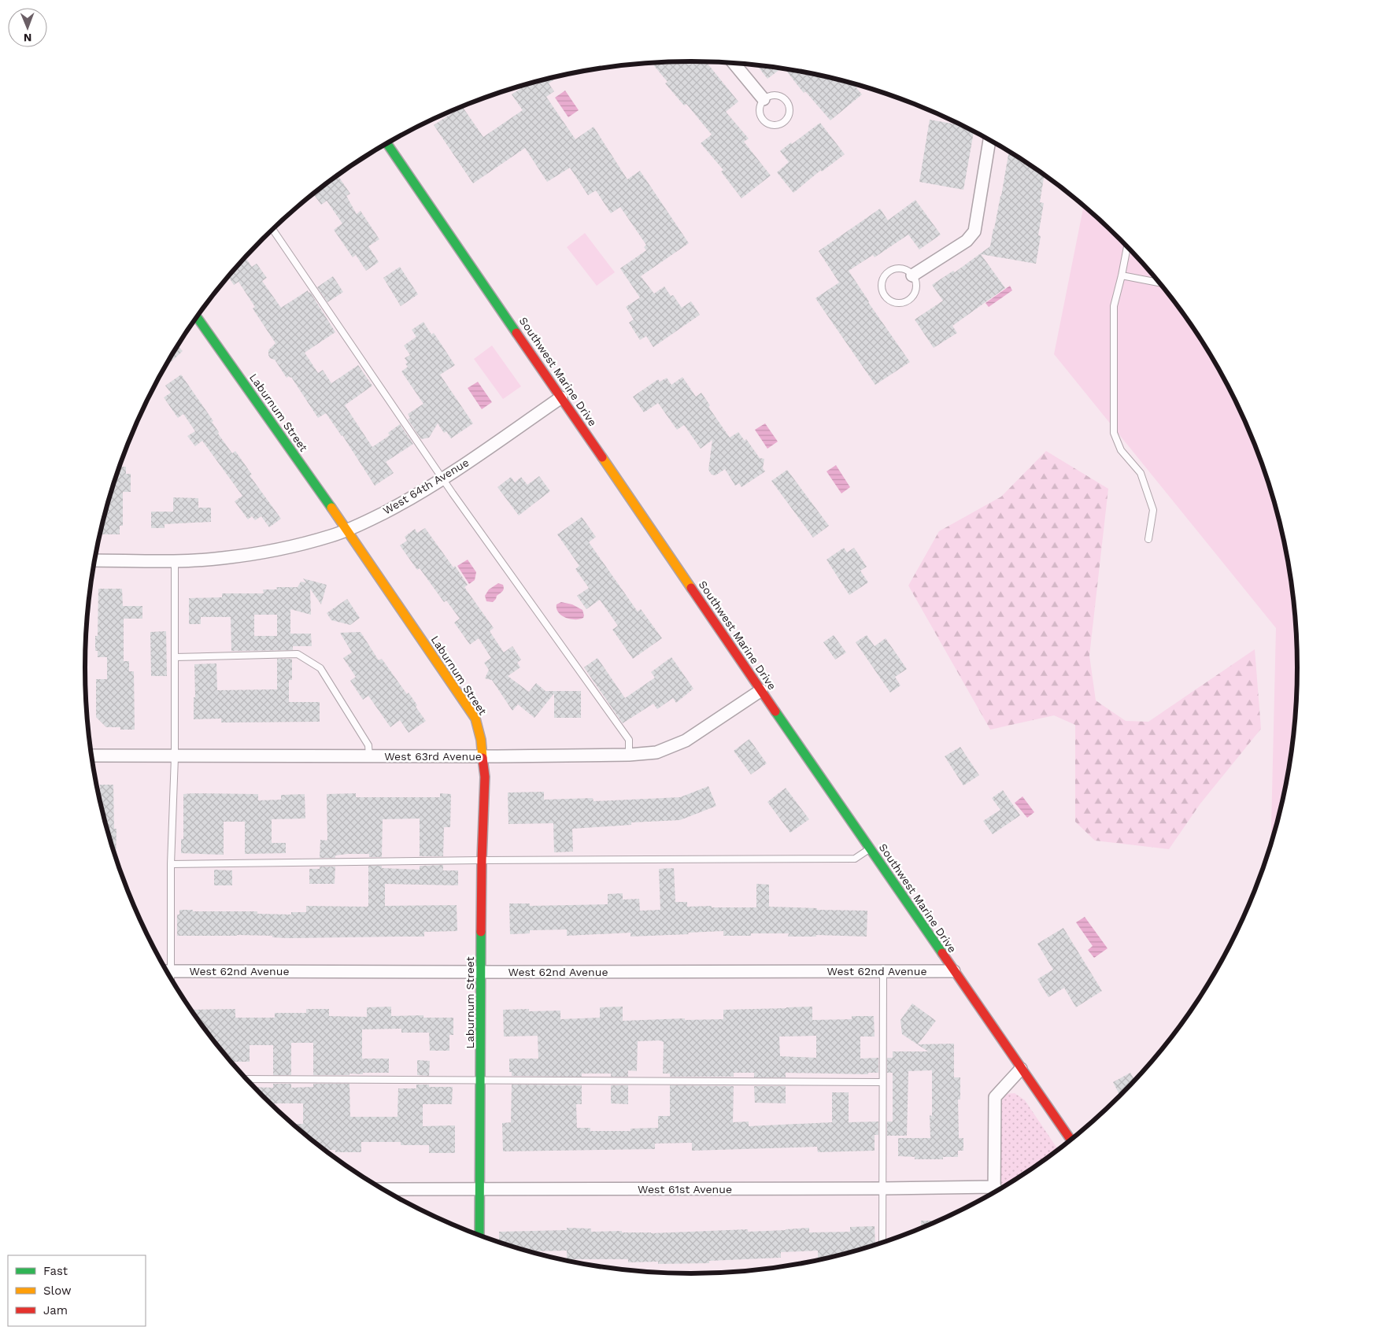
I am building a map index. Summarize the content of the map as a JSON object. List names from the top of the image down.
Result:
{
  "streets": {
    "main road": ["Southwest Marine Drive", "Laburnum Street"],
    "street": [
      "West 64th Avenue",
      "West 63rd Avenue",
      "West 62nd Avenue",
      "West 61st Avenue"
    ]
  },
  "crossings": [
    ["Southwest Marine Drive", "West 64th Avenue"],
    ["Southwest Marine Drive", "West 63rd Avenue"],
    ["Southwest Marine Drive", "West 62nd Avenue"],
    ["Laburnum Street", "West 64th Avenue"],
    ["Laburnum Street", "West 63rd Avenue"],
    ["Laburnum Street", "West 62nd Avenue"],
    ["Laburnum Street", "West 61st Avenue"]
  ],
  "legend": ["Fast", "Slow", "Jam"],
  "north": "bottom"
}
